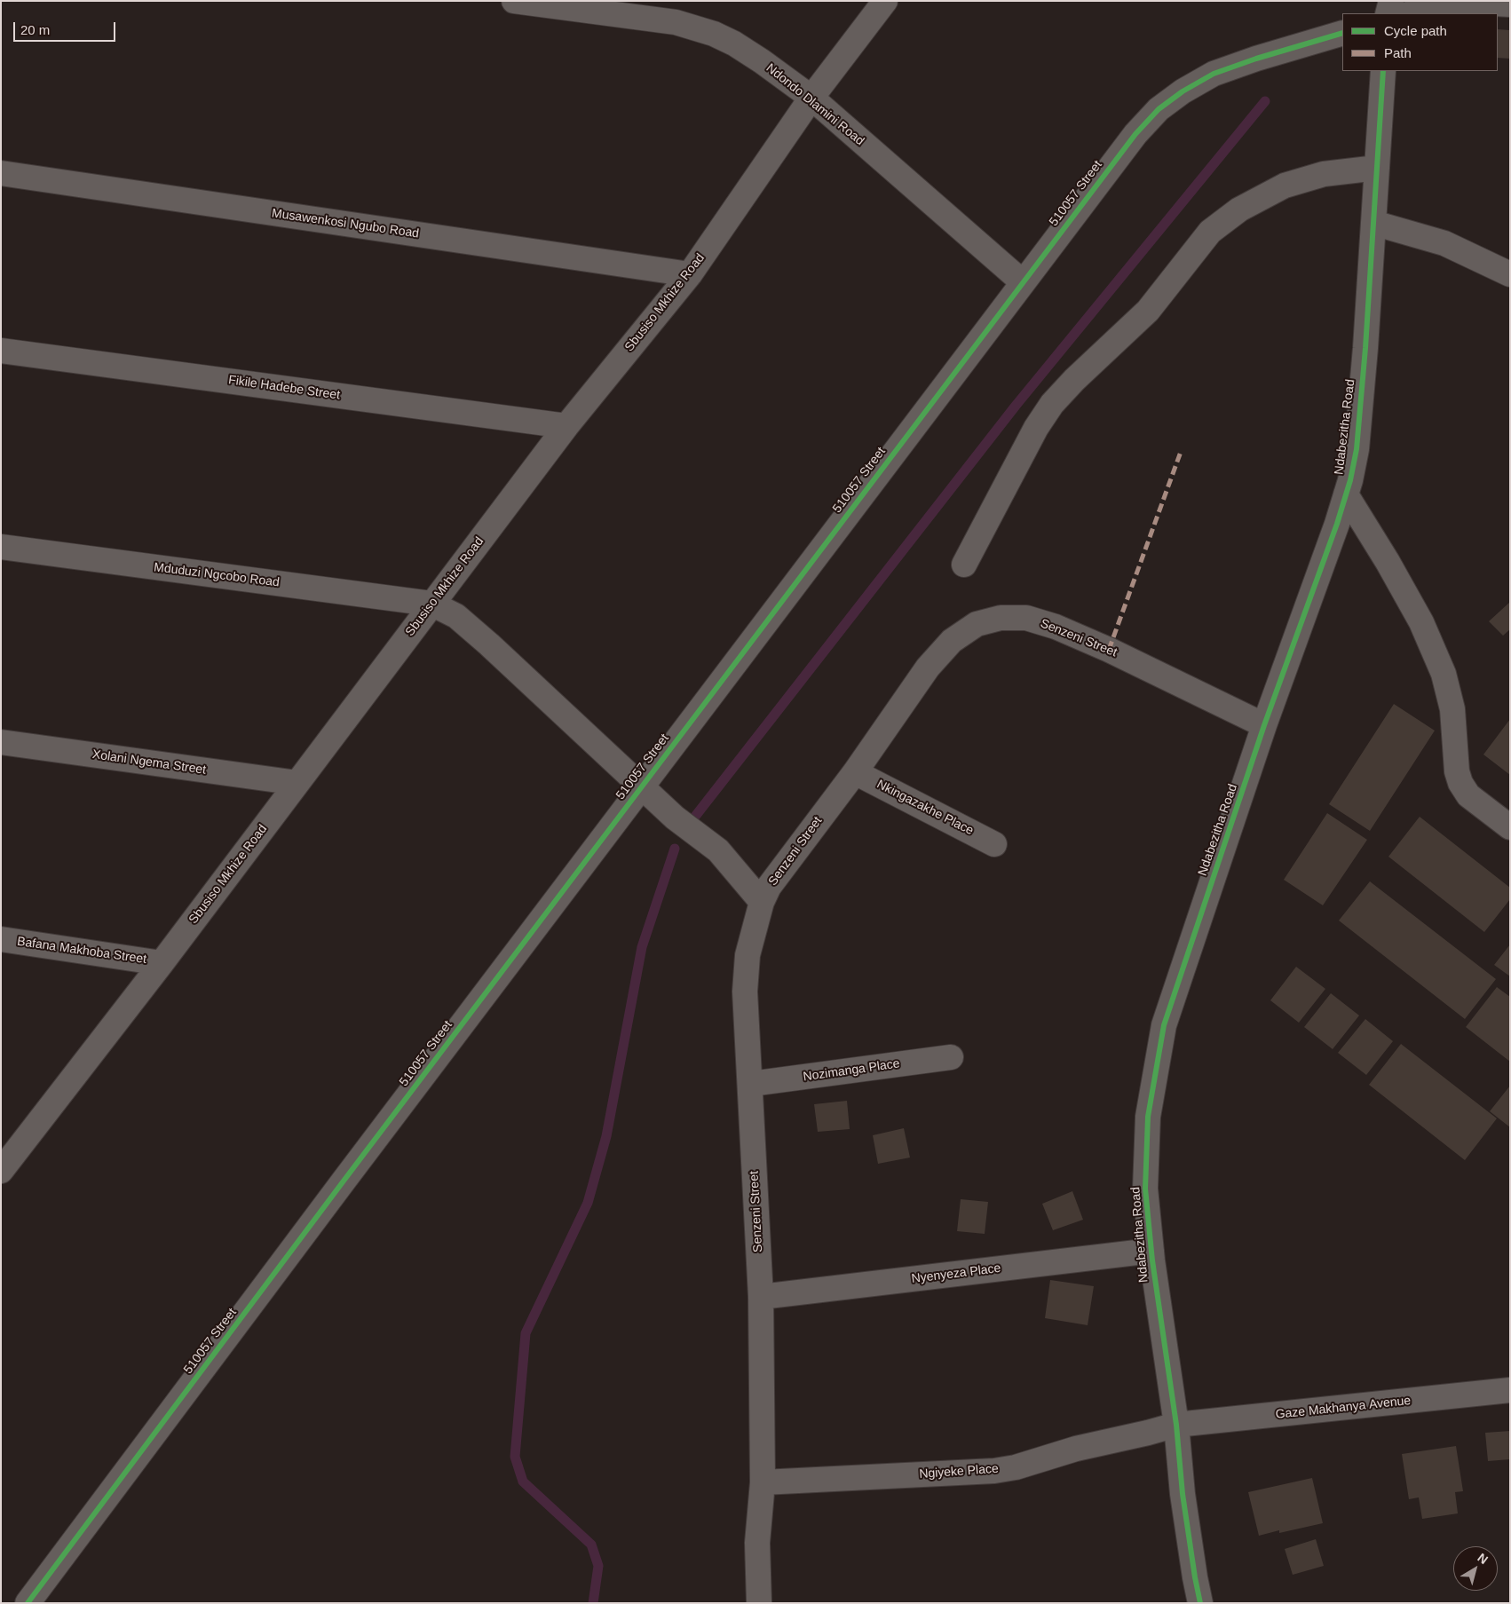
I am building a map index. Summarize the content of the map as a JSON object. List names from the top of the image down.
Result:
{
  "streets": {
    "street": [
      "Ndondo Dlamini Road",
      "510057 Street",
      "Musawenkosi Ngubo Road",
      "Sbusiso Mkhize Road",
      "Fikile Hadebe Street",
      "Ndabezitha Road",
      "Mduduzi Ngcobo Road",
      "Senzeni Street",
      "Xolani Ngema Street",
      "Nkingazakhe Place",
      "Bafana Makhoba Street",
      "Nozimanga Place",
      "Nyenyeza Place",
      "Gaze Makhanya Avenue",
      "Ngiyeke Place"
    ]
  },
  "crossings": [
    ["Ndondo Dlamini Road", "510057 Street"],
    ["Ndondo Dlamini Road", "Sbusiso Mkhize Road"],
    ["510057 Street", "Mduduzi Ngcobo Road"],
    ["Musawenkosi Ngubo Road", "Sbusiso Mkhize Road"],
    ["Sbusiso Mkhize Road", "Fikile Hadebe Street"],
    ["Sbusiso Mkhize Road", "Mduduzi Ngcobo Road"],
    ["Sbusiso Mkhize Road", "Xolani Ngema Street"],
    ["Sbusiso Mkhize Road", "Bafana Makhoba Street"],
    ["Ndabezitha Road", "Senzeni Street"],
    ["Ndabezitha Road", "Nyenyeza Place"],
    ["Ndabezitha Road", "Gaze Makhanya Avenue"],
    ["Ndabezitha Road", "Ngiyeke Place"],
    ["Mduduzi Ngcobo Road", "Senzeni Street"],
    ["Senzeni Street", "Nkingazakhe Place"],
    ["Senzeni Street", "Nozimanga Place"],
    ["Senzeni Street", "Nyenyeza Place"],
    ["Senzeni Street", "Ngiyeke Place"],
    ["Gaze Makhanya Avenue", "Ngiyeke Place"]
  ],
  "legend": ["Cycle path", "Path"],
  "scale_bar": "20 m",
  "north": "top right"
}
